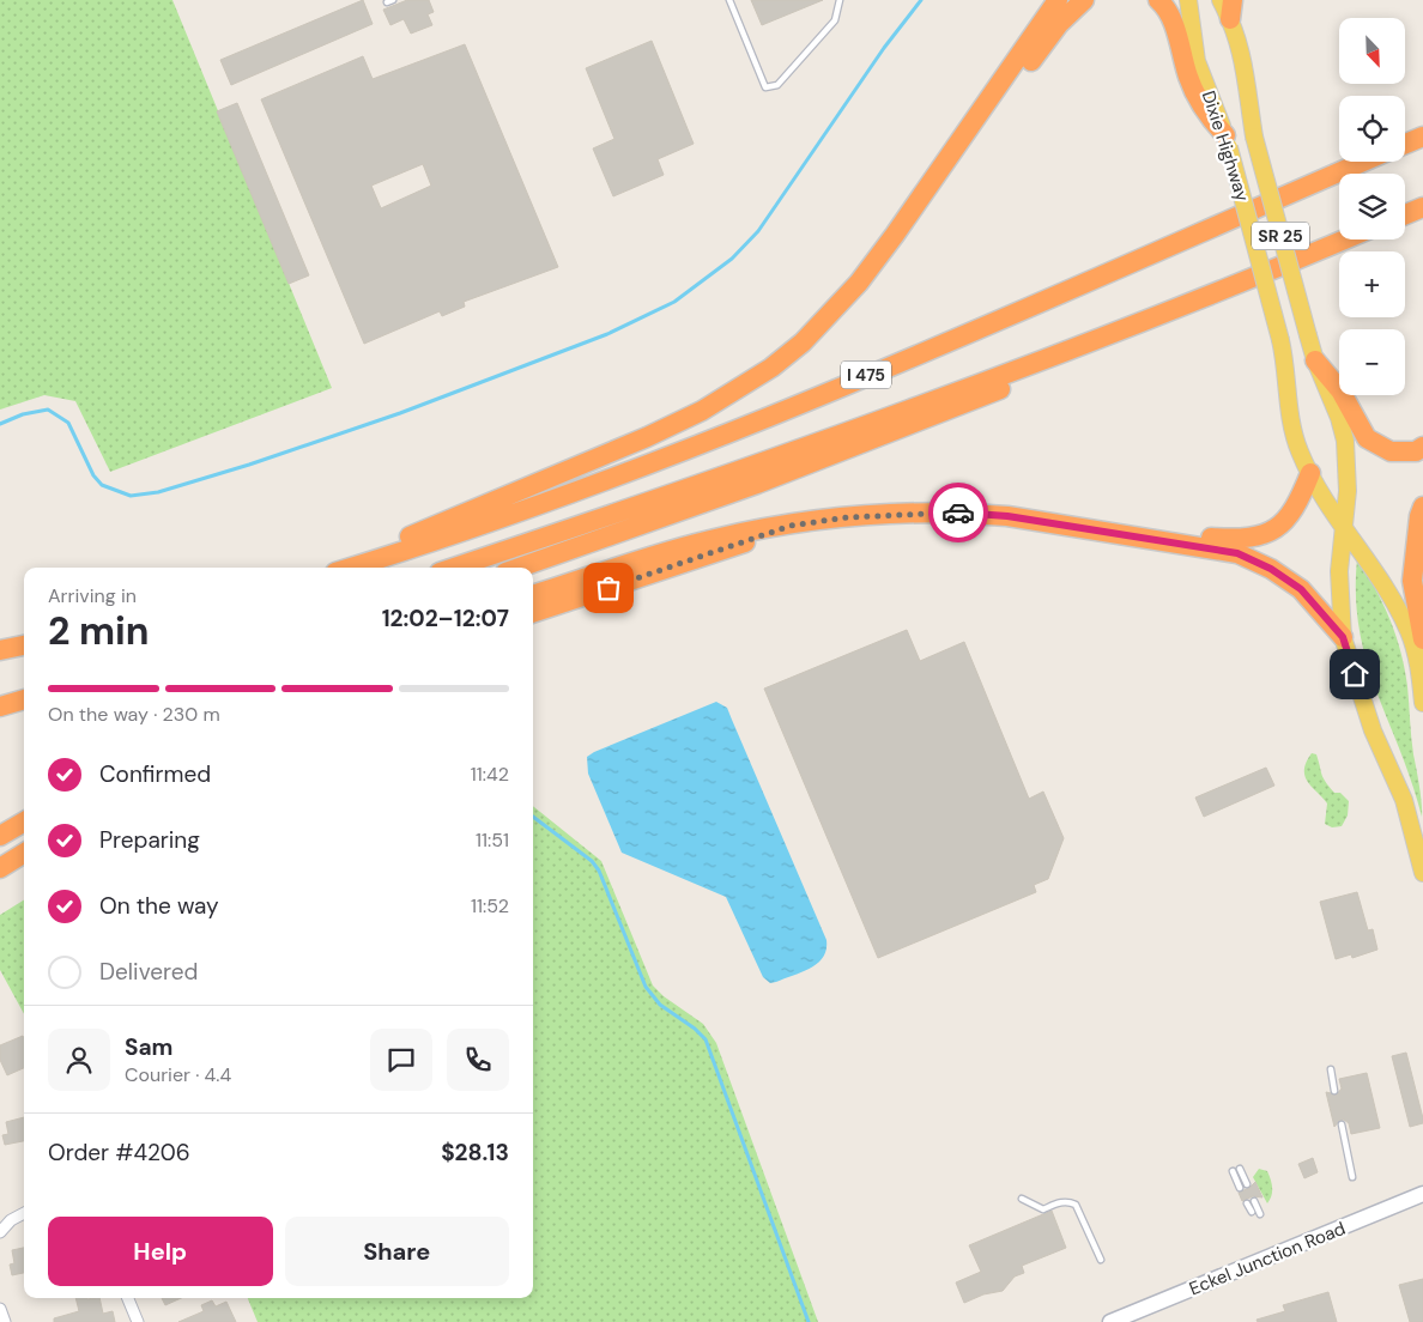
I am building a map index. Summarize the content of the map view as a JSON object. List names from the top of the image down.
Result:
{
  "streets": {
    "highway": ["I 475"],
    "main road": ["Dixie Highway", "SR 25"],
    "street": ["Eckel Junction Road"]
  },
  "north": "bottom right",
  "page": {
    "map_buttons": ["+", "−"],
    "heading": ["2 min", "Arriving in", "12:02–12:07"],
    "panel": [
      "Sam",
      "Courier · 4.4",
      "Order #4206",
      "$28.13"
    ],
    "bar": "On the way · 230 m",
    "list": [
      ["Confirmed", "11:42"],
      ["Preparing", "11:51"],
      ["On the way", "11:52"],
      "Delivered"
    ],
    "buttons": ["Help", "Share"]
  }
}
